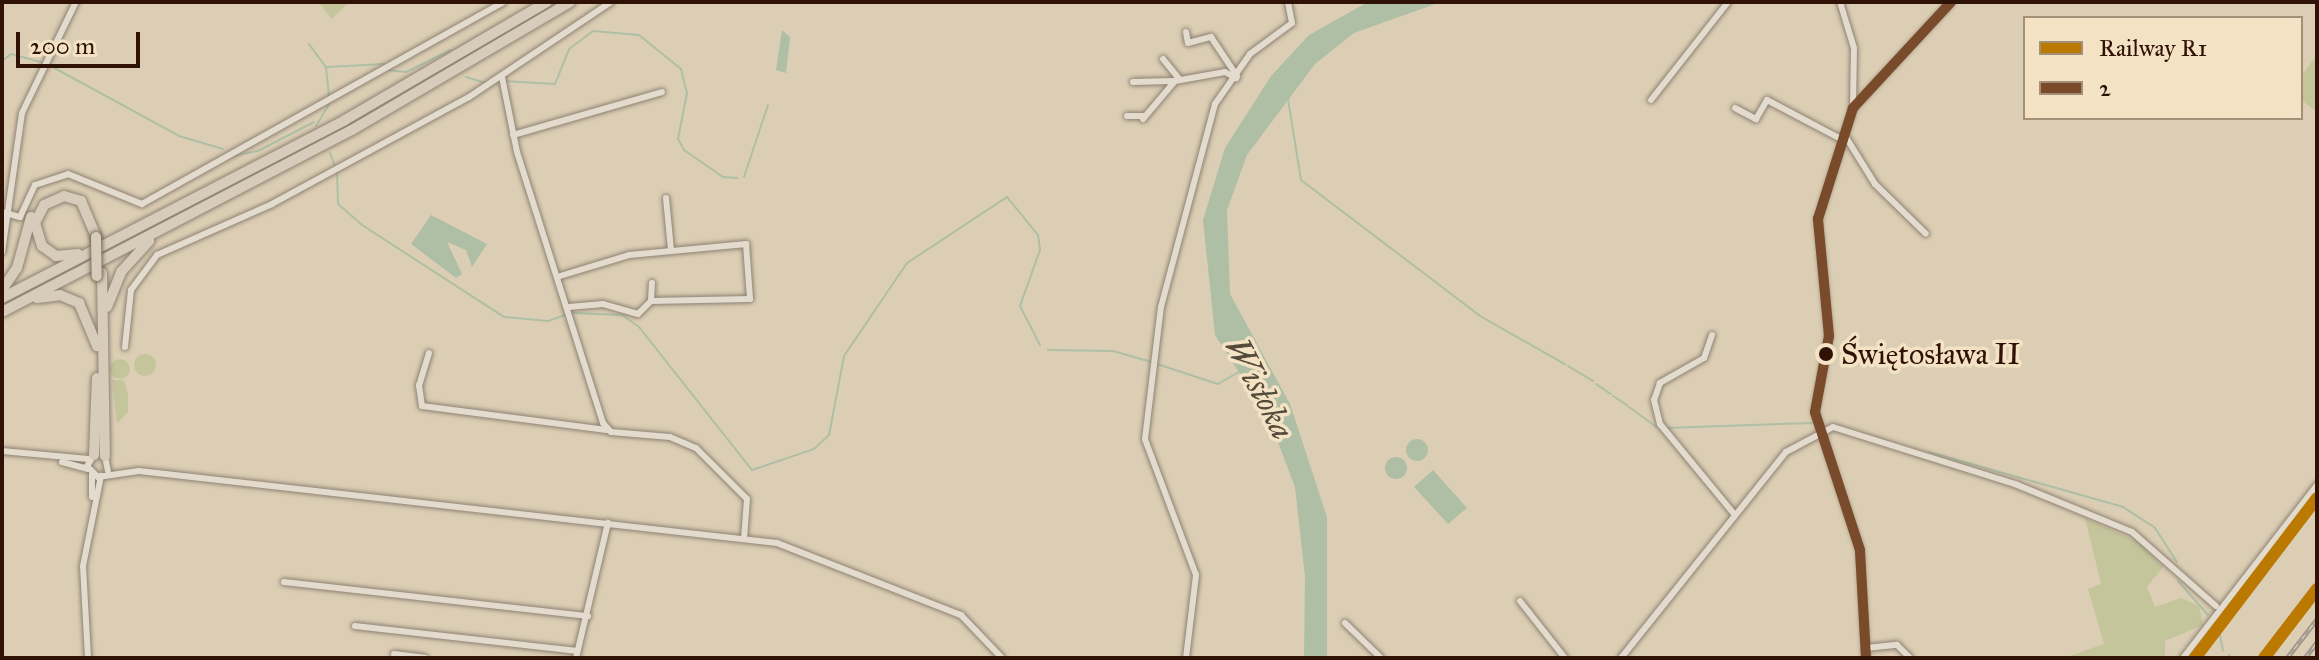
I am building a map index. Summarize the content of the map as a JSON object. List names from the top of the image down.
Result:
{
  "water": ["Wisłoka"],
  "places": ["Świętosława II"],
  "lines": ["transit line 2", "rail line R1"],
  "legend": ["Railway R1", "2"],
  "scale_bar": "200 m"
}
